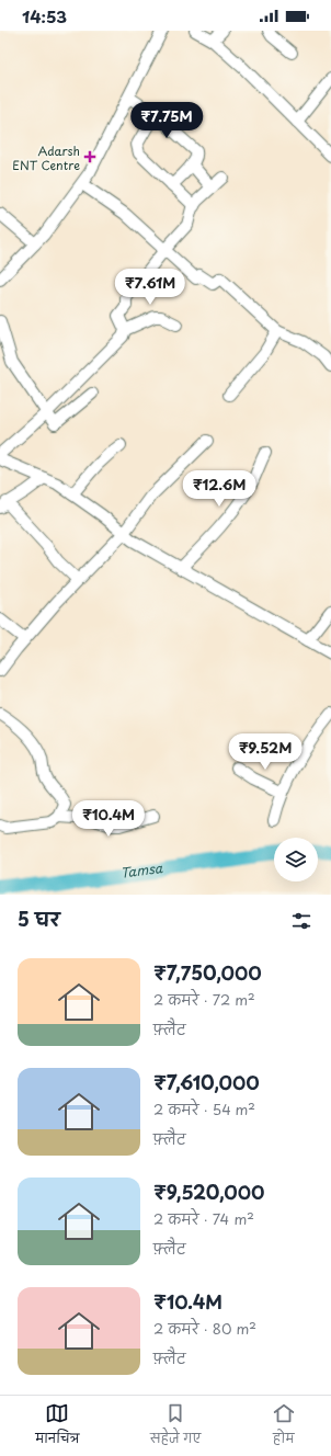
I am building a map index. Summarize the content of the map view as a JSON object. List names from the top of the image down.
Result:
{
  "water": ["Tamsa"],
  "places": {
    "health": ["Adarsh ENT Centre"]
  },
  "page": {
    "status": "14:53",
    "price": [
      "₹7.75M",
      "₹7.61M",
      "₹12.6M",
      "₹9.52M",
      "₹10.4M"
    ],
    "heading": "5 घर",
    "list": [
      {
        "name": "₹7,750,000",
        "note": "2 कमरे · 72 m² · फ़्लैट"
      },
      {
        "name": "₹7,610,000",
        "note": "2 कमरे · 54 m² · फ़्लैट"
      },
      {
        "name": "₹9,520,000",
        "note": "2 कमरे · 74 m² · फ़्लैट"
      },
      {
        "name": "₹10.4M",
        "note": "2 कमरे · 80 m² · फ़्लैट"
      }
    ],
    "tabs": ["मानचित्र", "सहेजे गए", "होम"]
  }
}
